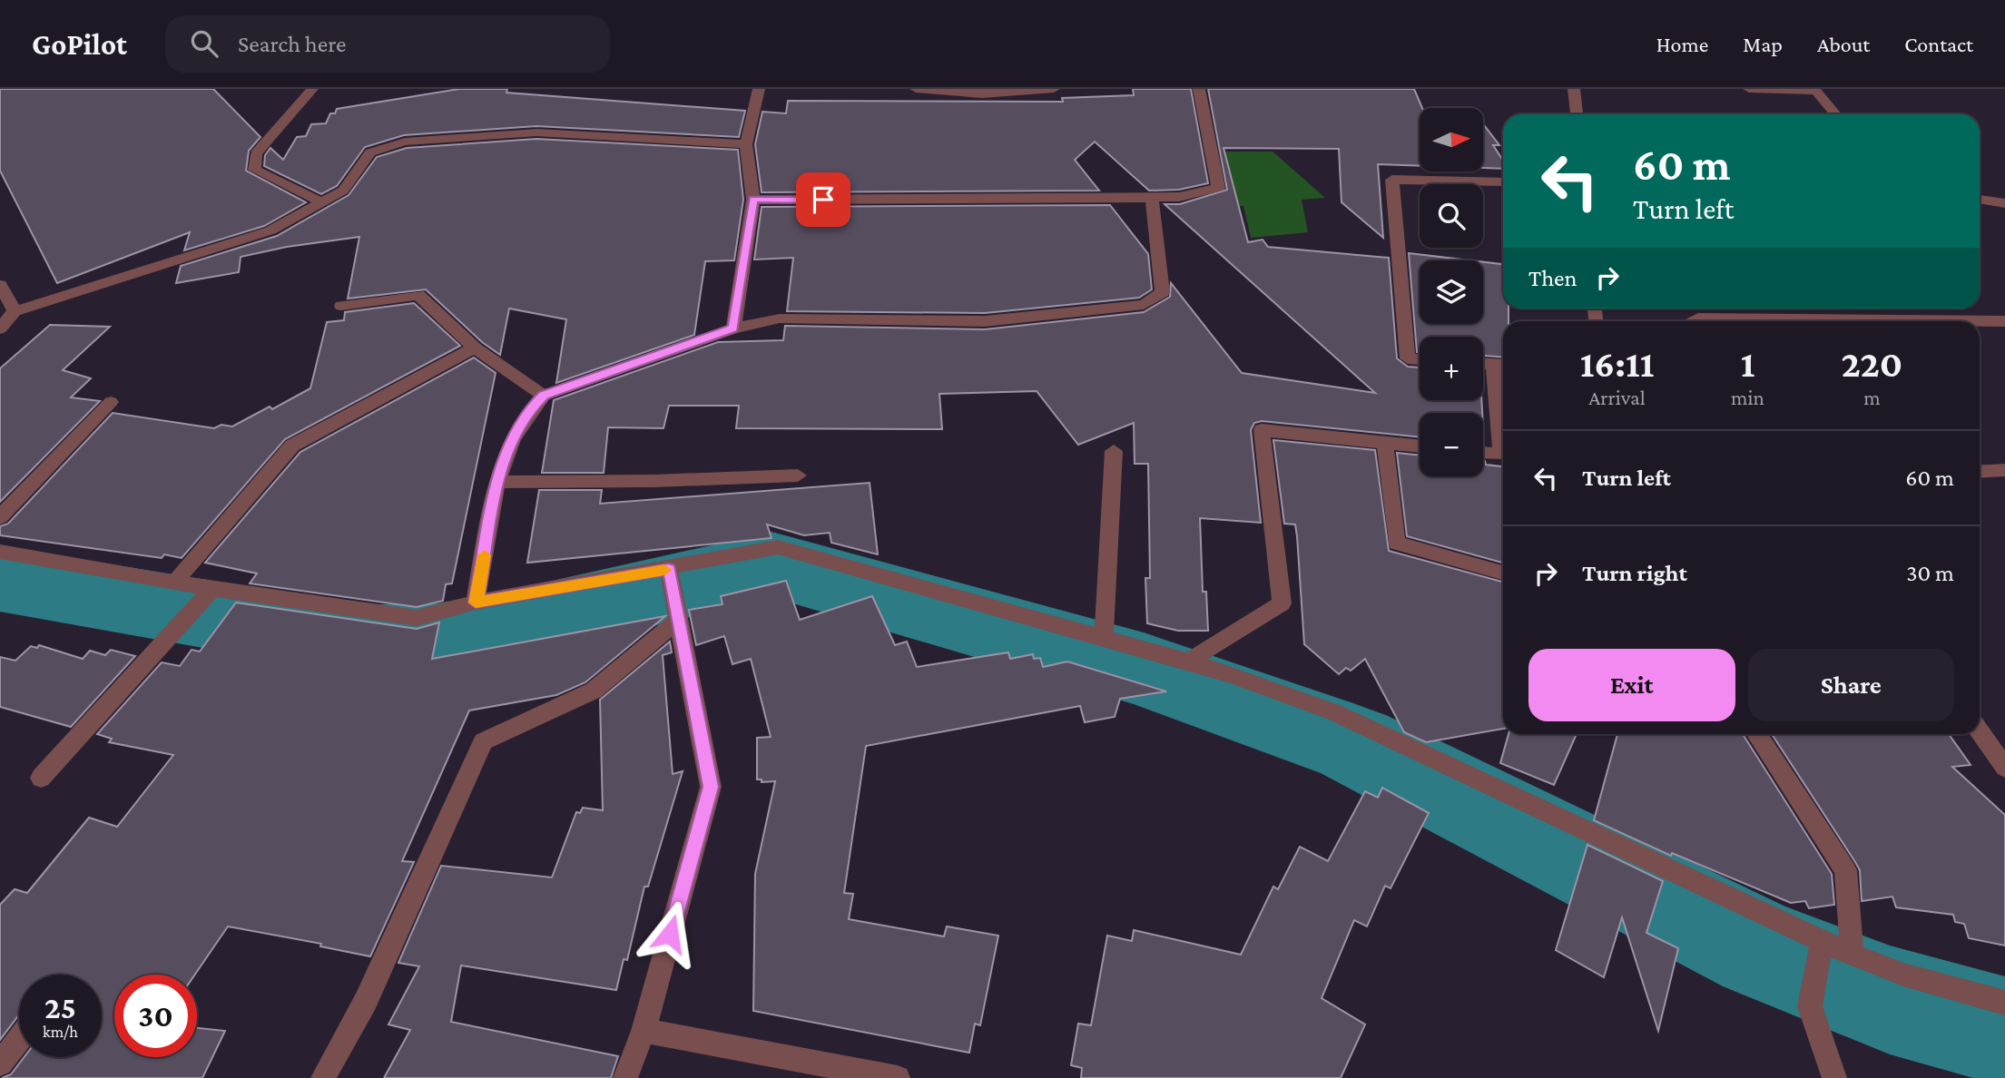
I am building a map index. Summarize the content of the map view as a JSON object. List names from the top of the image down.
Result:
{
  "north": "right",
  "page": {
    "header": "GoPilot",
    "search": "Search here",
    "nav": [
      "Home",
      "Map",
      "About",
      "Contact"
    ],
    "map_buttons": ["+", "−"],
    "turn": ["60 m", "Turn left"],
    "then": "Then",
    "eta": [
      "16:11",
      "Arrival",
      "1",
      "min",
      "220",
      "m"
    ],
    "list": [
      {
        "name": "Turn left",
        "value": "60 m"
      },
      {
        "name": "Turn right",
        "value": "30 m"
      }
    ],
    "buttons": ["Exit", "Share"],
    "speed": "25 km/h",
    "limit": "30"
  }
}
